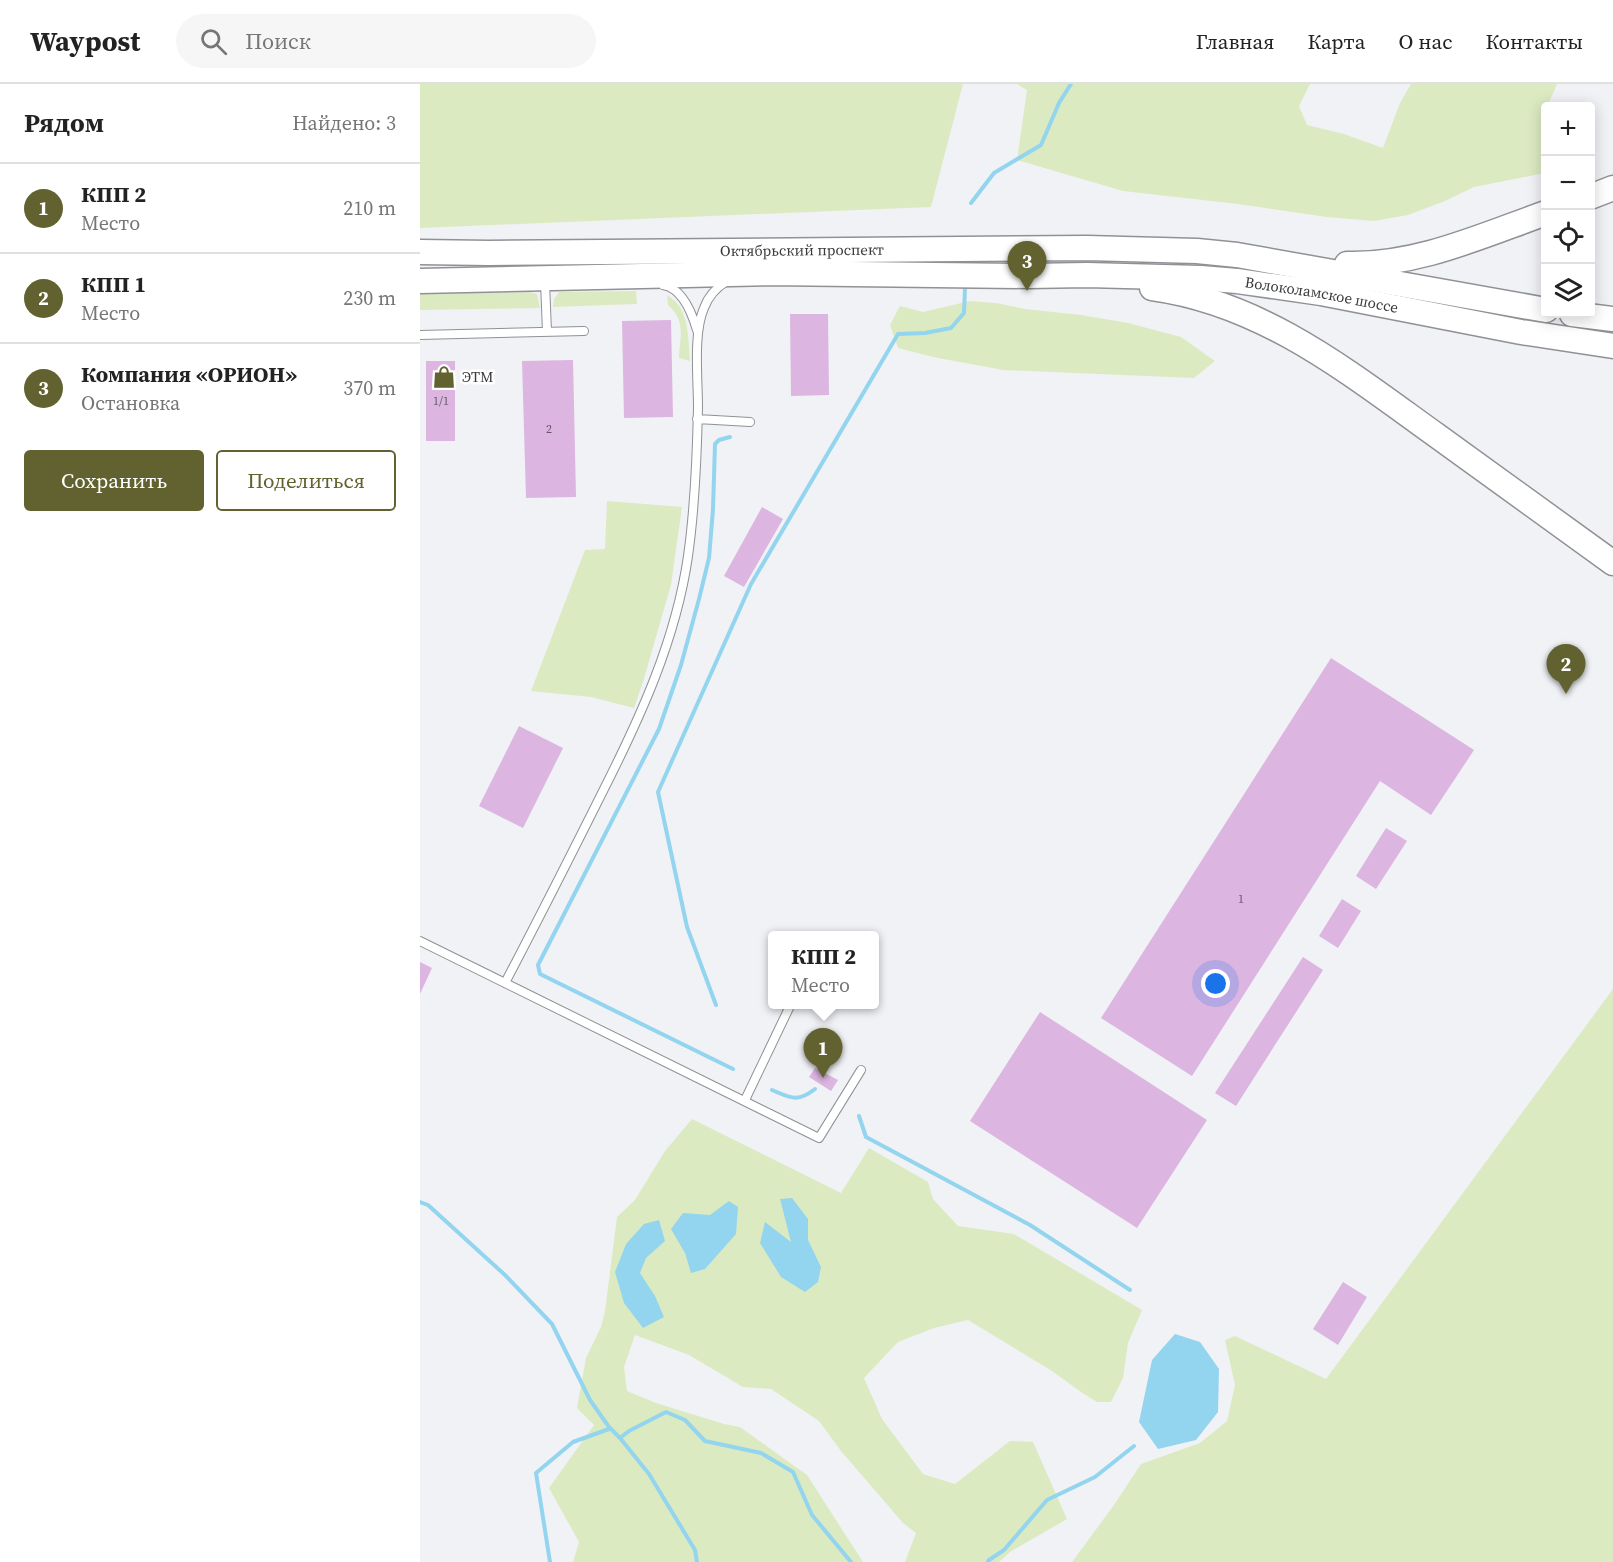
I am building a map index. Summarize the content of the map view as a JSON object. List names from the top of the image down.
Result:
{
  "streets": {
    "main road": ["Октябрьский проспект", "Волоколамское шоссе"]
  },
  "crossings": [
    ["Октябрьский проспект", "Волоколамское шоссе"]
  ],
  "places": {
    "shop": ["ЭТМ"]
  },
  "house_numbers": ["1/1", "2", "1"],
  "page": {
    "header": "Waypost",
    "search": "Поиск",
    "nav": [
      "Главная",
      "Карта",
      "О нас",
      "Контакты"
    ],
    "heading": ["Рядом", "Найдено: 3"],
    "map_buttons": ["+", "−"],
    "list": [
      {
        "mark": "1",
        "name": "КПП 2",
        "note": "Место",
        "value": "210 m"
      },
      {
        "mark": "2",
        "name": "КПП 1",
        "note": "Место",
        "value": "230 m"
      },
      {
        "mark": "3",
        "name": "Компания «ОРИОН»",
        "note": "Остановка",
        "value": "370 m"
      }
    ],
    "pins": ["3", "2", "1"],
    "buttons": ["Сохранить", "Поделиться"],
    "popup": ["КПП 2", "Место"]
  }
}
